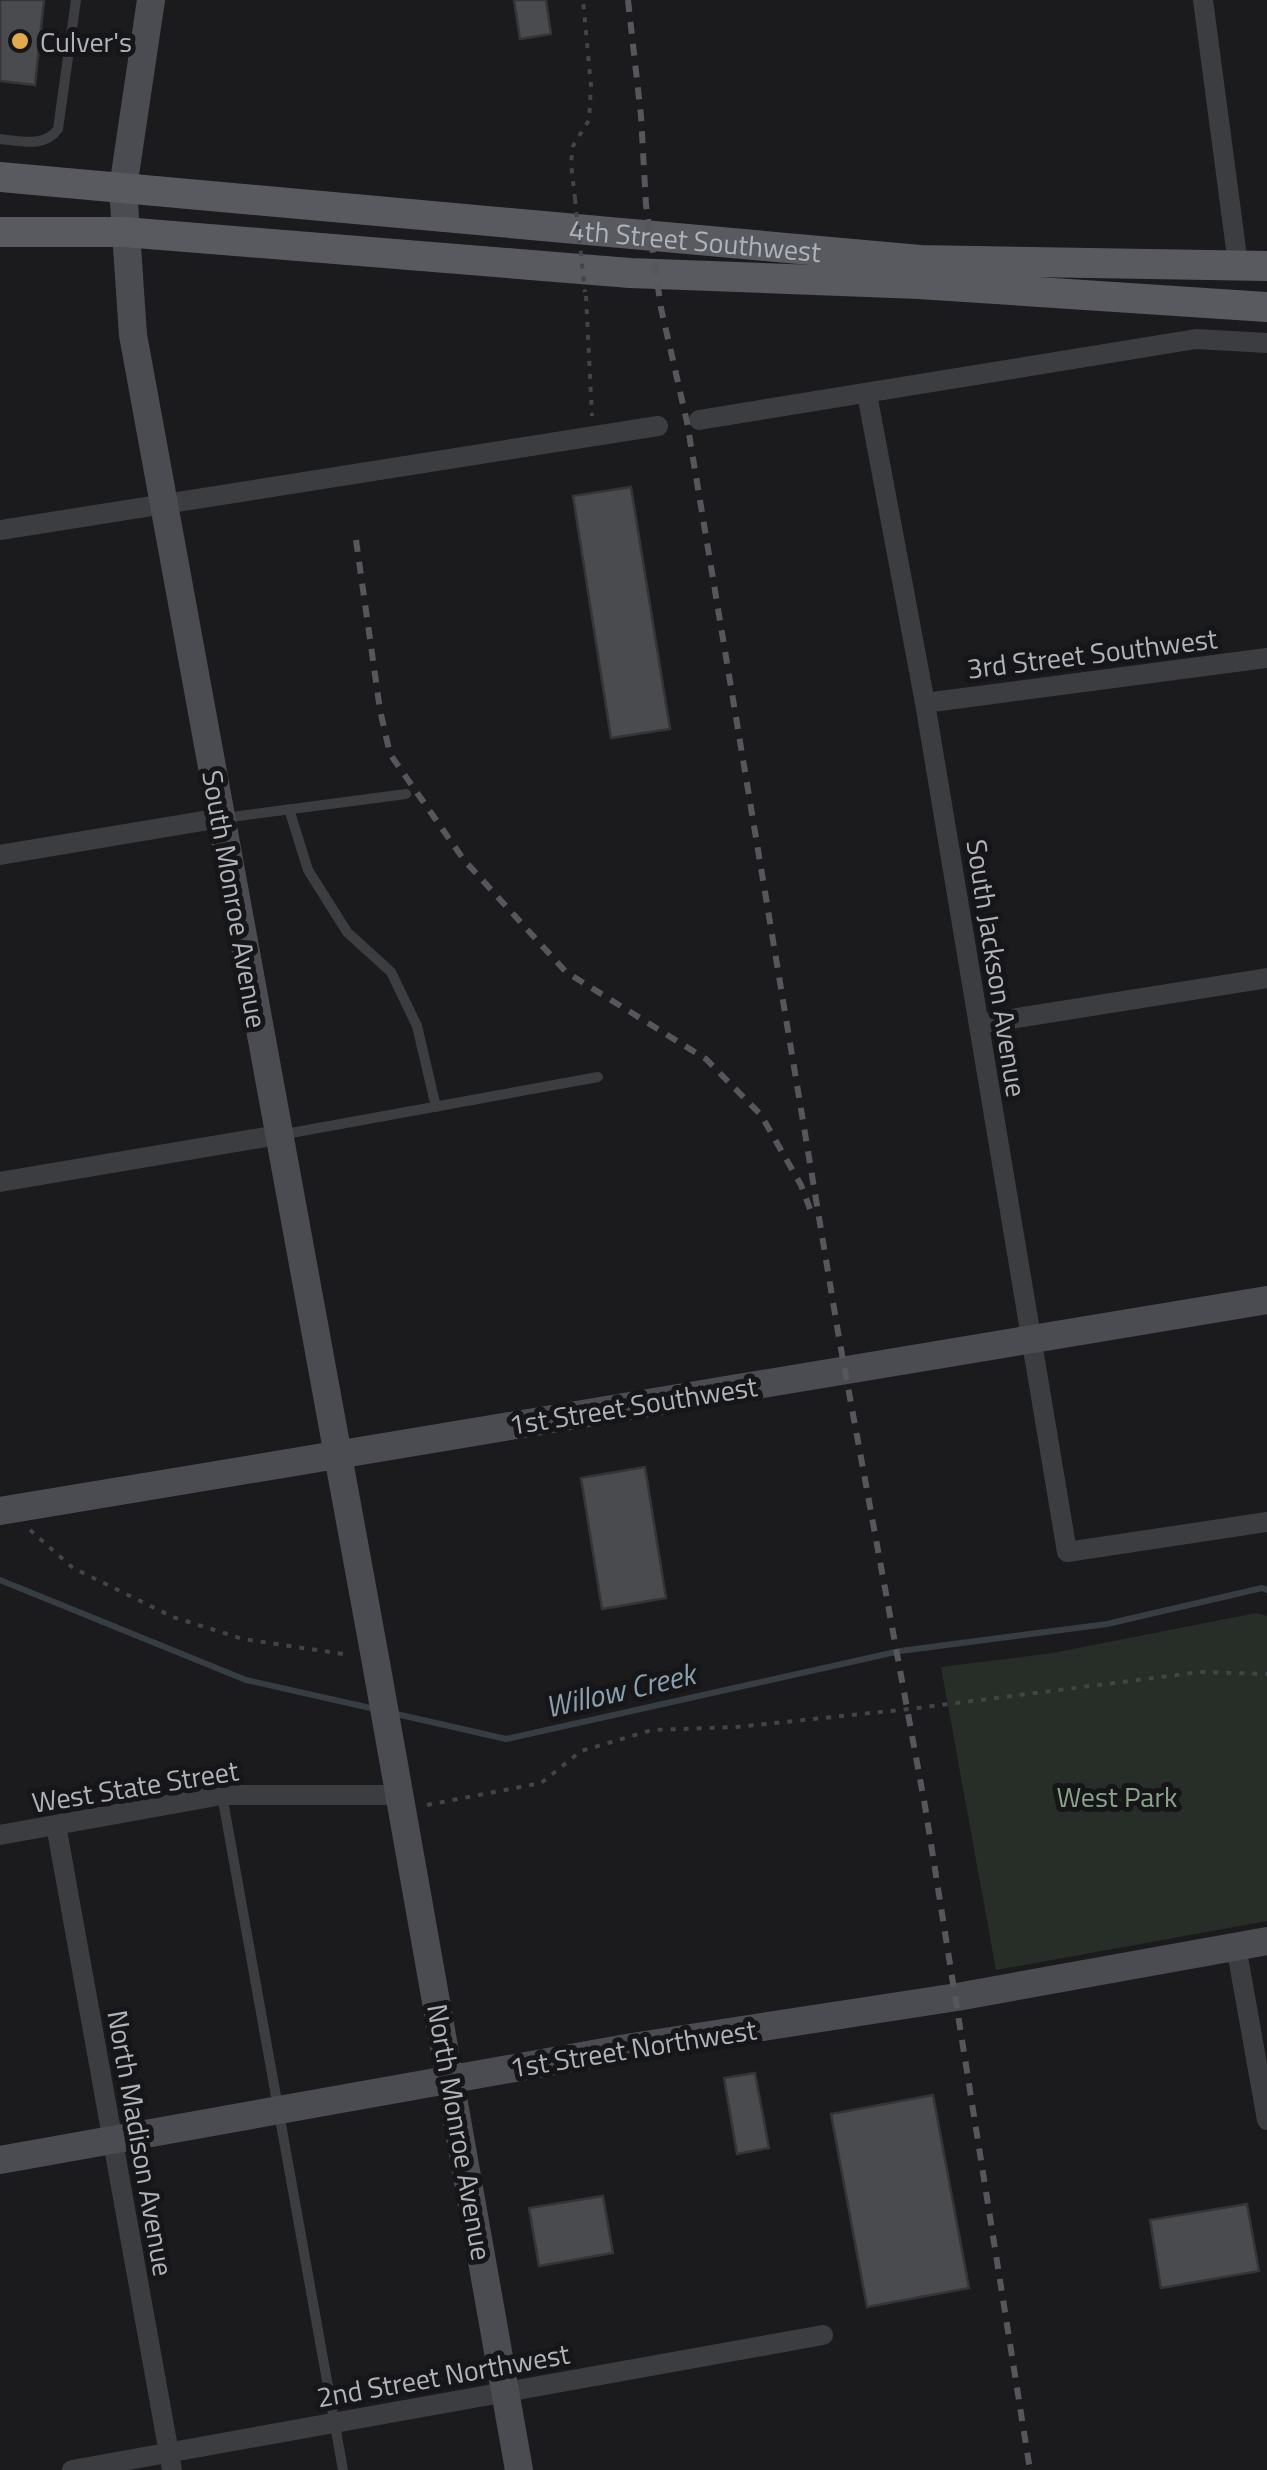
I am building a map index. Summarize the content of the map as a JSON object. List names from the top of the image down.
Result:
{
  "streets": {
    "main road": [
      "4th Street Southwest",
      "South Monroe Avenue",
      "1st Street Southwest",
      "1st Street Northwest",
      "North Monroe Avenue"
    ],
    "street": [
      "3rd Street Southwest",
      "South Jackson Avenue",
      "West State Street",
      "North Madison Avenue",
      "2nd Street Northwest"
    ]
  },
  "crossings": [
    ["4th Street Southwest", "South Monroe Avenue"],
    ["3rd Street Southwest", "South Jackson Avenue"],
    ["South Monroe Avenue", "1st Street Southwest"],
    ["South Monroe Avenue", "West State Street"],
    ["South Monroe Avenue", "North Monroe Avenue"],
    ["South Jackson Avenue", "1st Street Southwest"],
    ["West State Street", "North Monroe Avenue"],
    ["West State Street", "North Madison Avenue"],
    ["1st Street Northwest", "North Monroe Avenue"],
    ["1st Street Northwest", "North Madison Avenue"],
    ["North Monroe Avenue", "2nd Street Northwest"],
    ["North Madison Avenue", "2nd Street Northwest"]
  ],
  "water": ["Willow Creek"],
  "parks": ["West Park"],
  "places": ["Culver's"]
}
